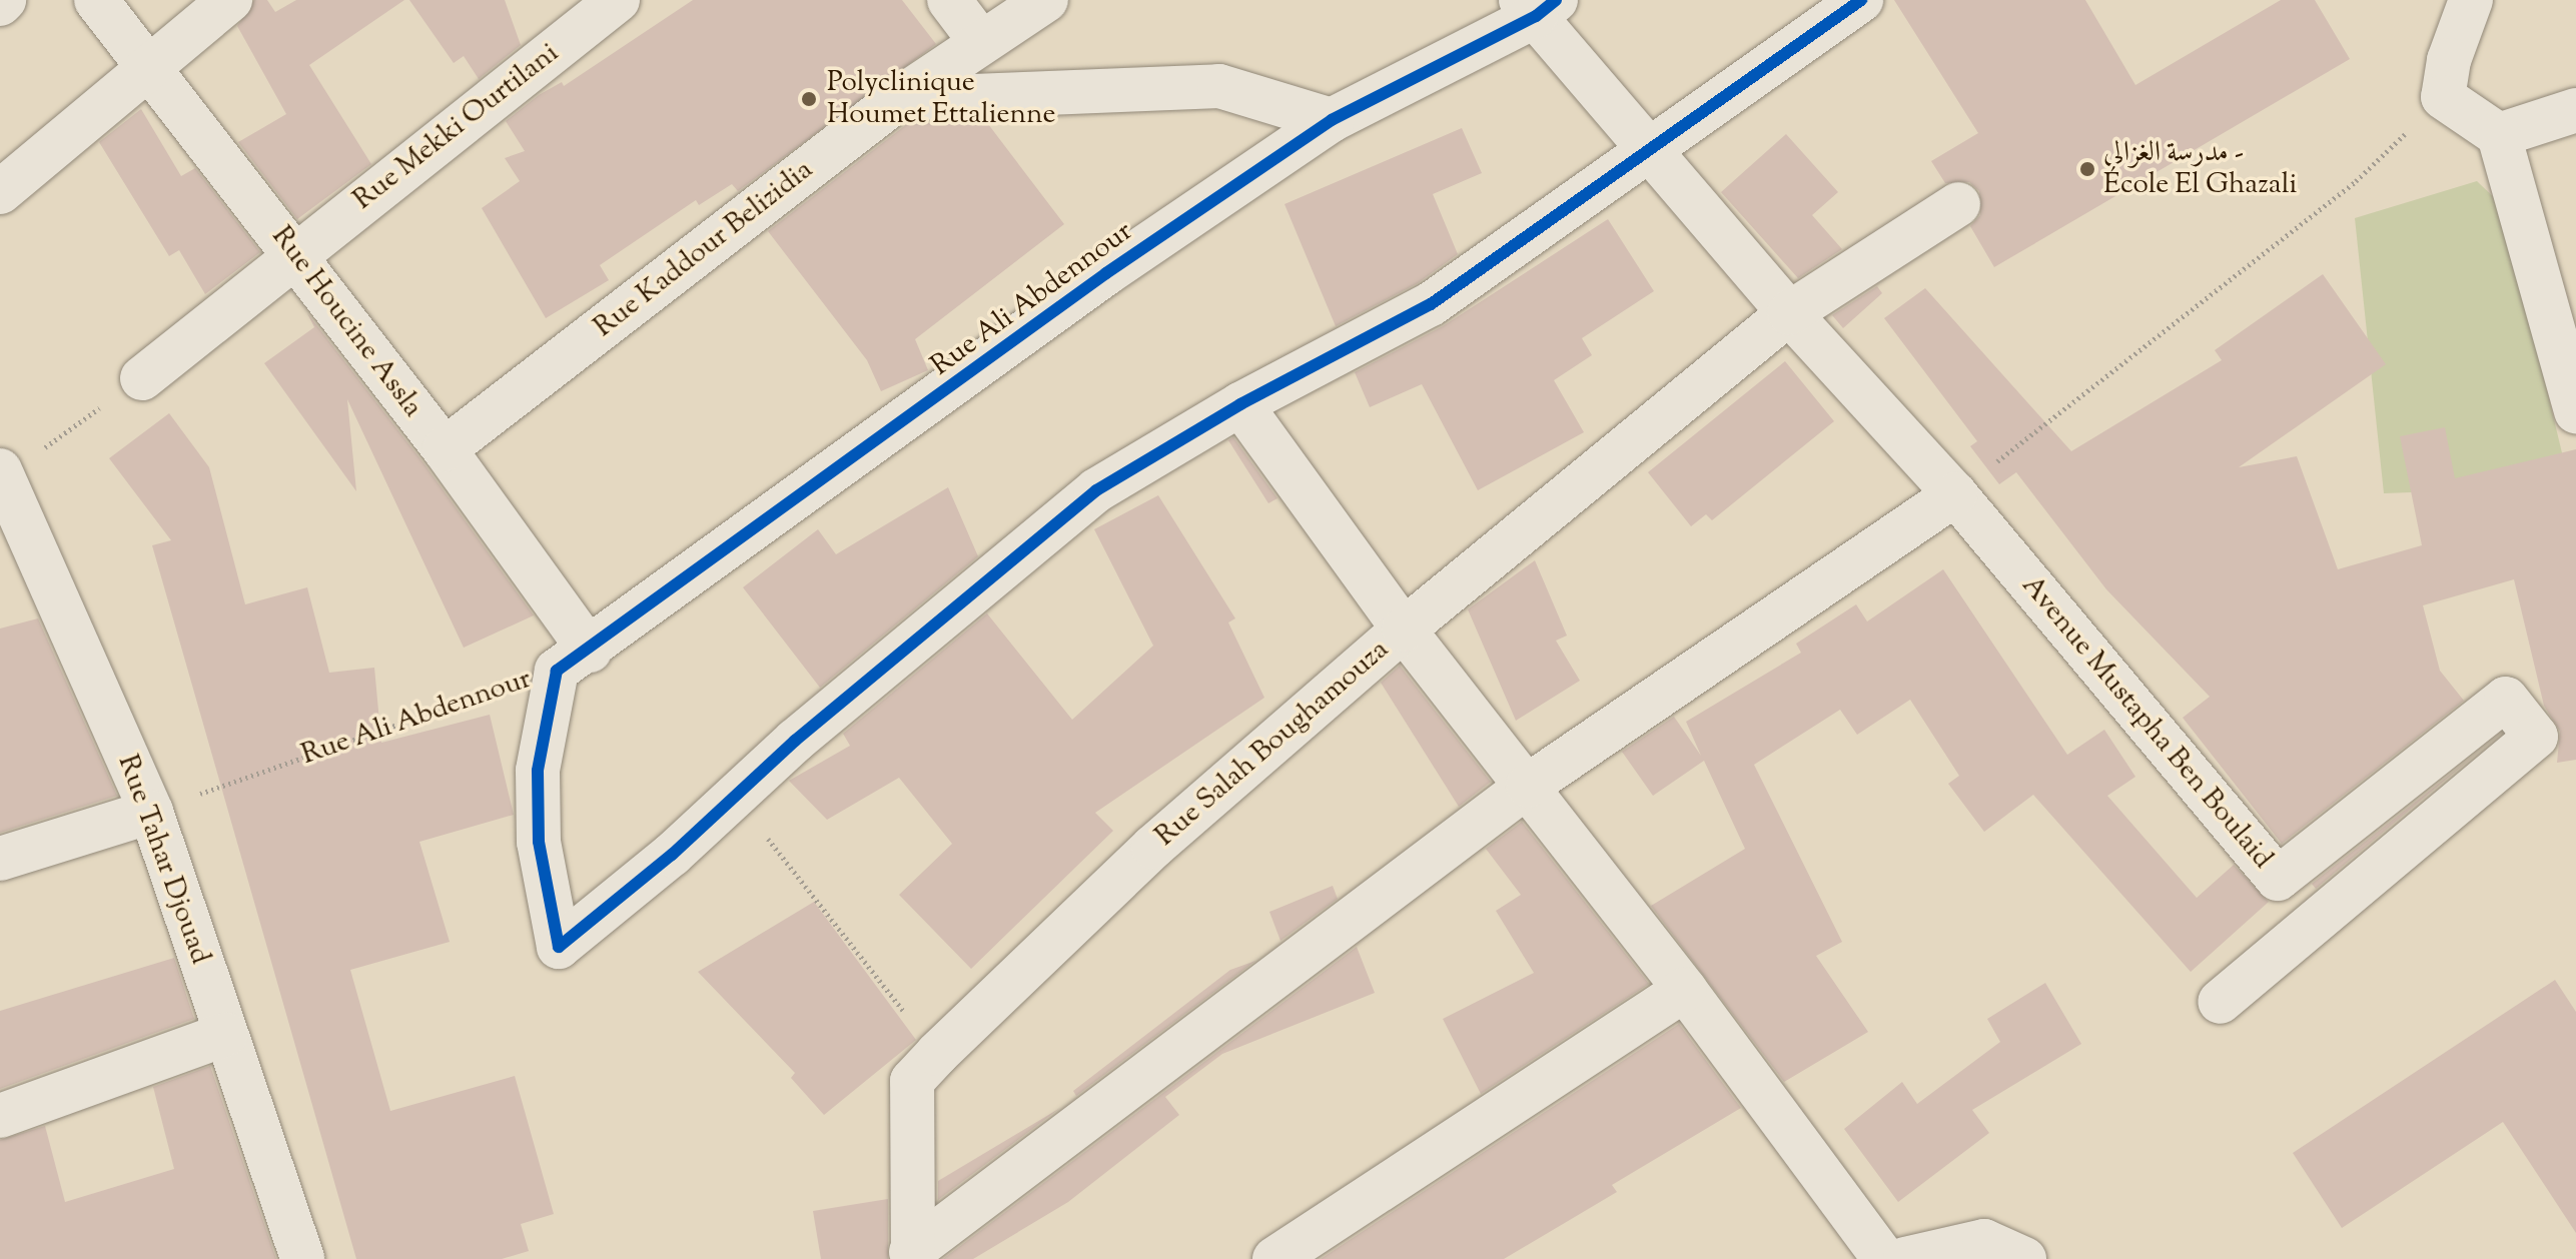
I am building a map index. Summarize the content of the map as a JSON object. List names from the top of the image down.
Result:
{
  "streets": {
    "street": [
      "Rue Mekki Ourtilani",
      "Rue Kaddour Belizidia",
      "Rue Ali Abdennour",
      "Rue Houcine Assla",
      "Avenue Mustapha Ben Boulaid",
      "Rue Salah Boughamouza",
      "Rue Tahar Djouad"
    ]
  },
  "crossings": [
    ["Rue Mekki Ourtilani", "Rue Houcine Assla"],
    ["Rue Kaddour Belizidia", "Rue Houcine Assla"],
    ["Rue Ali Abdennour", "Rue Houcine Assla"],
    ["Rue Ali Abdennour", "Avenue Mustapha Ben Boulaid"],
    ["Rue Ali Abdennour", "Rue Tahar Djouad"],
    ["Avenue Mustapha Ben Boulaid", "Rue Salah Boughamouza"]
  ],
  "places": ["Polyclinique Houmet Ettalienne", "مدرسة الغزالي - École El Ghazali"]
}
